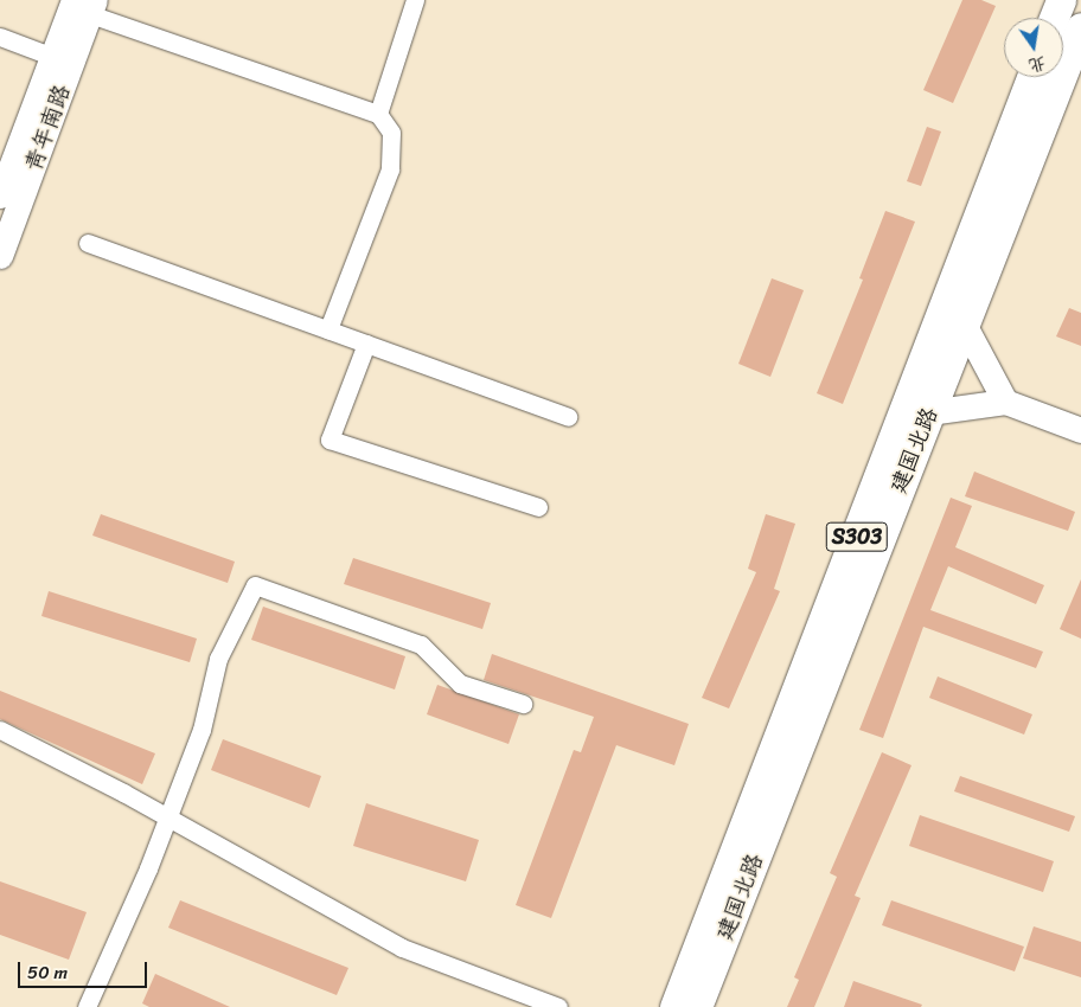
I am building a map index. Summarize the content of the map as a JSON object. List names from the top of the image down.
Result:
{
  "streets": {
    "main road": ["建国北路", "S303"],
    "street": ["青年南路"]
  },
  "scale_bar": "50 m",
  "north": "bottom"
}
